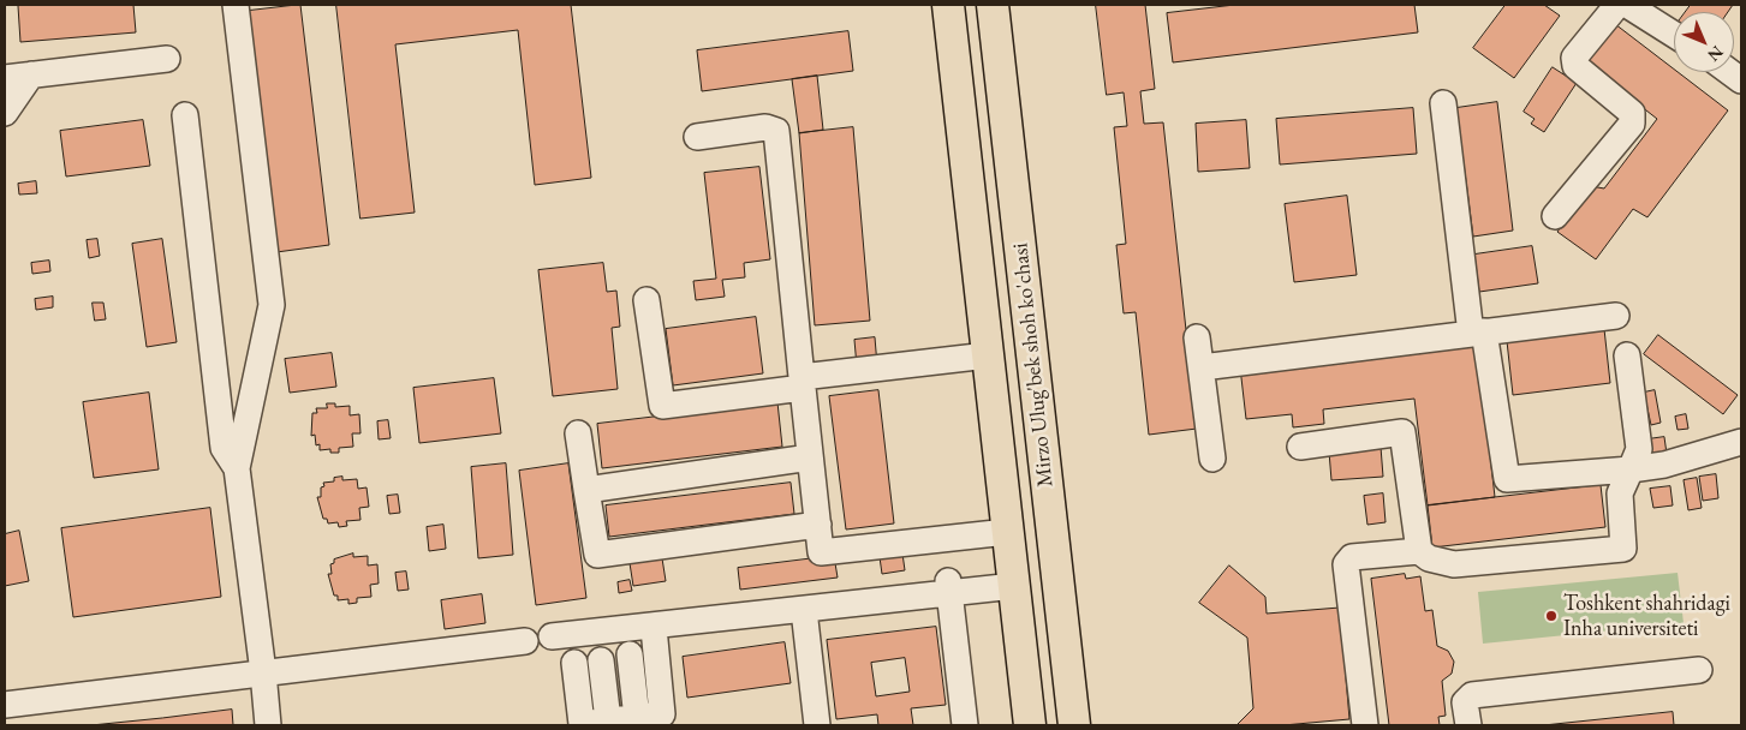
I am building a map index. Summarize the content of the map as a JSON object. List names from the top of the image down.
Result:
{
  "streets": {
    "main road": ["Mirzo Ulug'bek shoh ko'chasi"]
  },
  "places": ["Toshkent shahridagi Inha universiteti"],
  "north": "bottom right"
}
